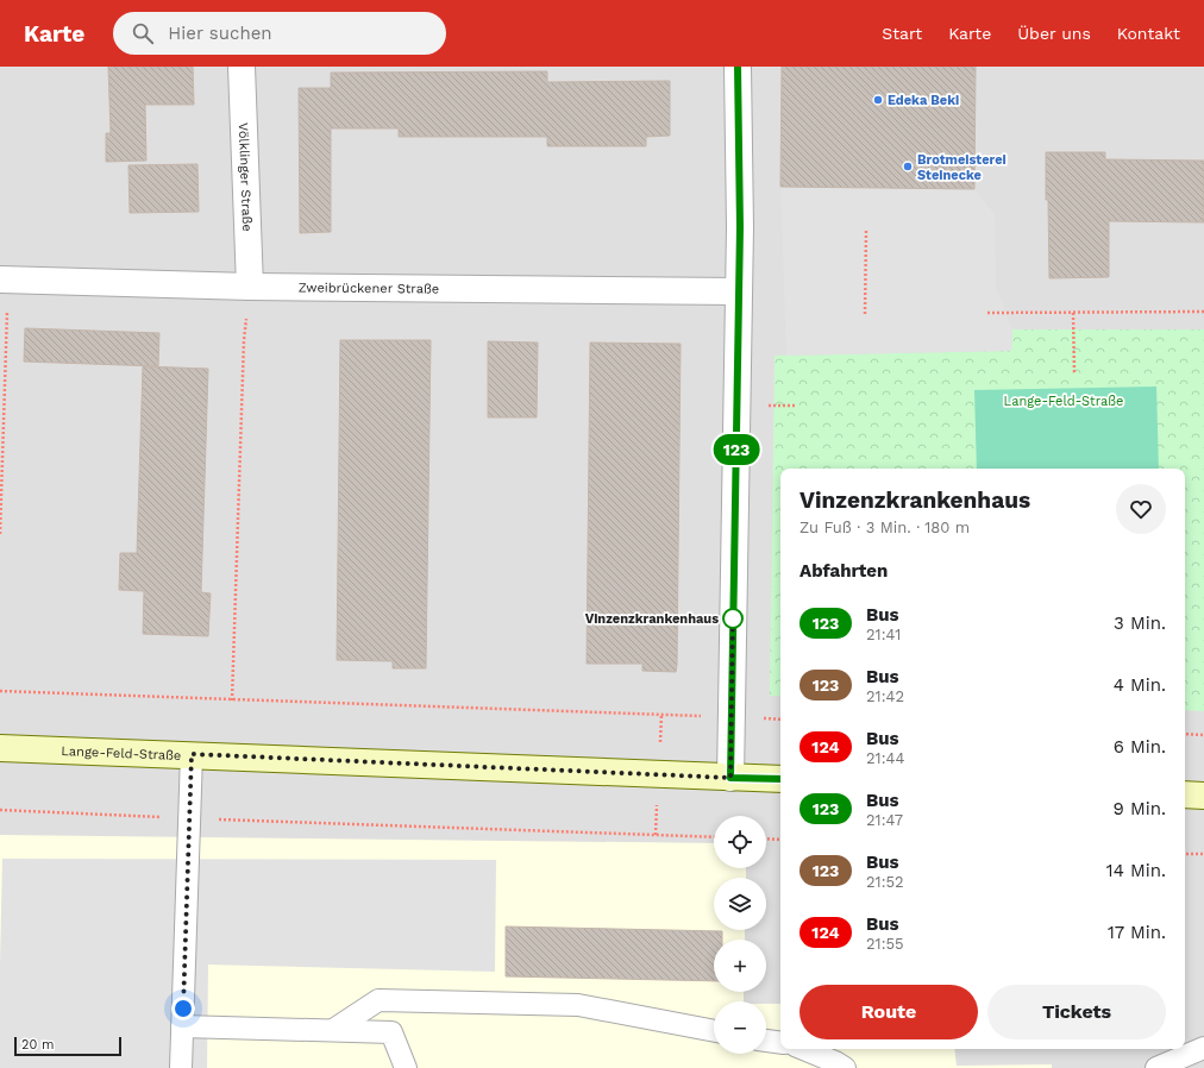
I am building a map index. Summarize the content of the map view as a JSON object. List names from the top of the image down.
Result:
{
  "streets": {
    "street": ["Völklinger Straße", "Zweibrückener Straße", "Lange-Feld-Straße"]
  },
  "crossings": [
    ["Völklinger Straße", "Zweibrückener Straße"]
  ],
  "parks": ["Lange-Feld-Straße"],
  "places": ["Edeka Beki", "Brotmeisterei Steinecke", "Vinzenzkrankenhaus"],
  "lines": ["bus line 123"],
  "scale_bar": "20 m",
  "page": {
    "header": "Karte",
    "search": "Hier suchen",
    "nav": [
      "Start",
      "Karte",
      "Über uns",
      "Kontakt"
    ],
    "on_map": "123",
    "heading": [
      ["Vinzenzkrankenhaus", "Zu Fuß · 3 Min. · 180 m"],
      "Abfahrten"
    ],
    "list": [
      {
        "mark": "123",
        "name": "Bus",
        "note": "21:41",
        "value": "3 Min."
      },
      {
        "mark": "123",
        "name": "Bus",
        "note": "21:42",
        "value": "4 Min."
      },
      {
        "mark": "124",
        "name": "Bus",
        "note": "21:44",
        "value": "6 Min."
      },
      {
        "mark": "123",
        "name": "Bus",
        "note": "21:47",
        "value": "9 Min."
      },
      {
        "mark": "123",
        "name": "Bus",
        "note": "21:52",
        "value": "14 Min."
      },
      {
        "mark": "124",
        "name": "Bus",
        "note": "21:55",
        "value": "17 Min."
      }
    ],
    "map_buttons": ["+", "−"],
    "buttons": ["Route", "Tickets"],
    "scale": "20 m"
  }
}
